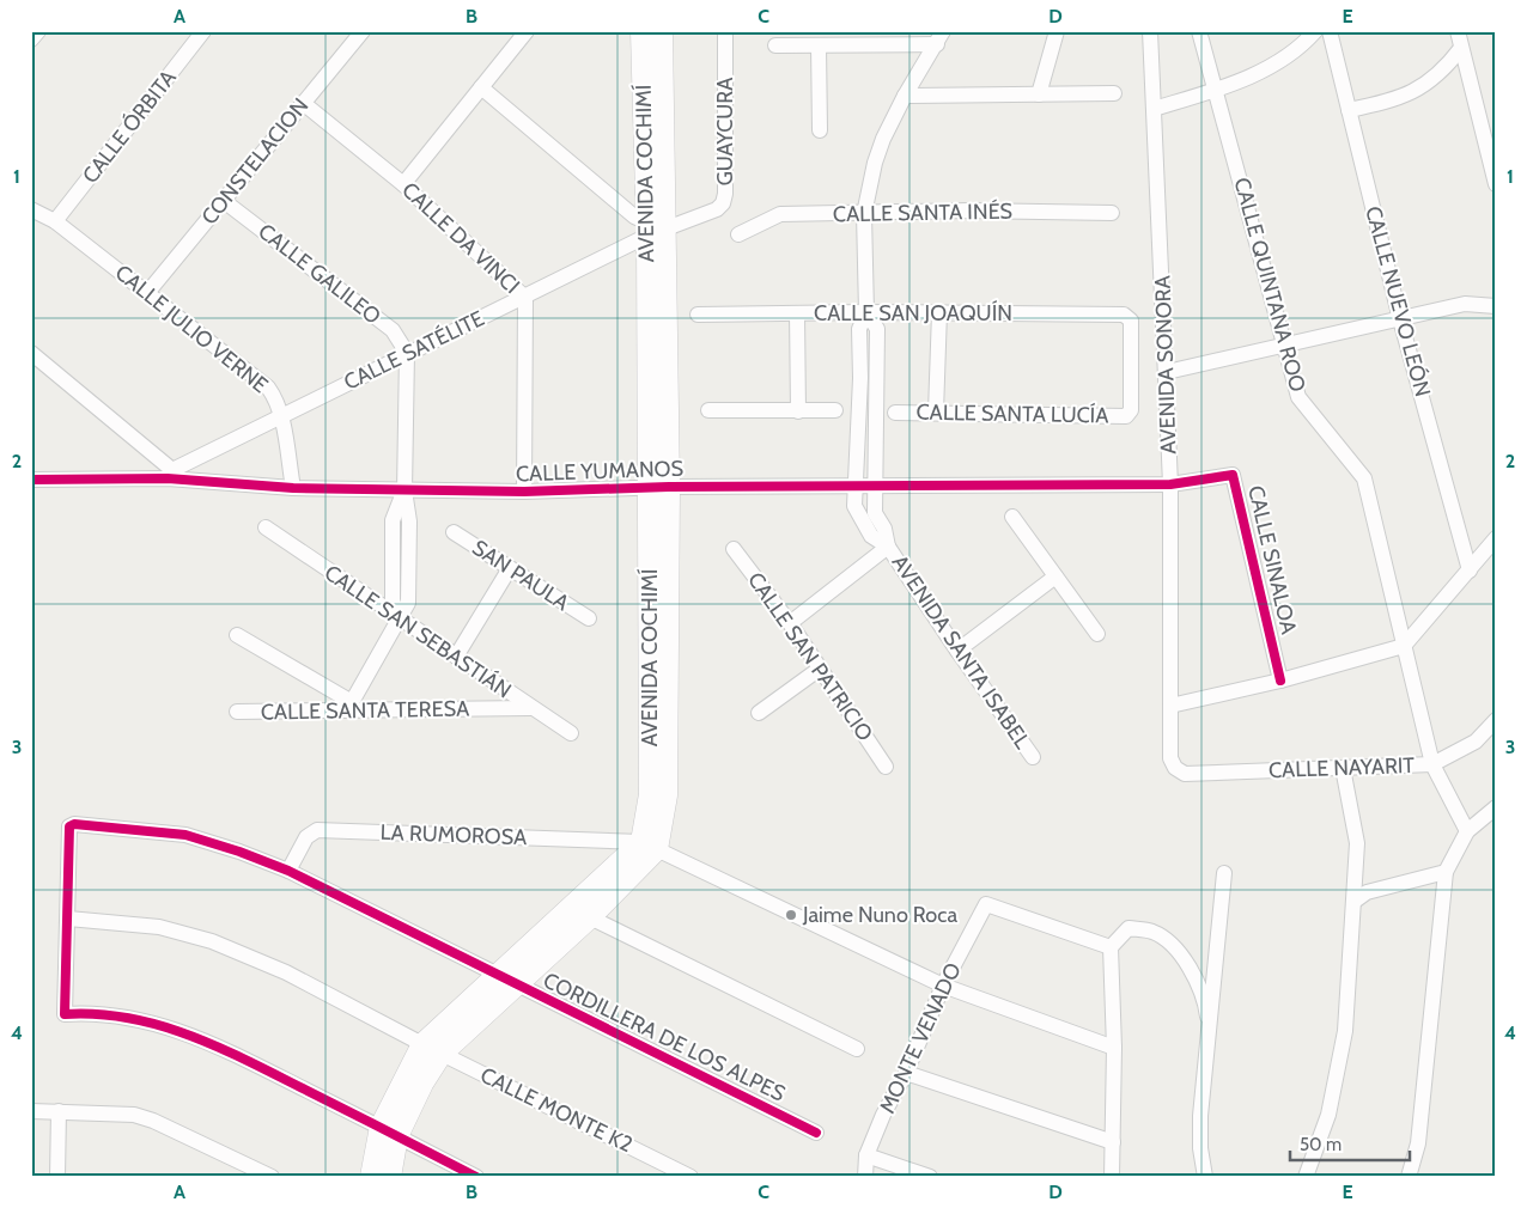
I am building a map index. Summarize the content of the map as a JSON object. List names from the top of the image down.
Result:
{
  "streets": {
    "street": [
      "CALLE ÓRBITA",
      "GUAYCURA",
      "CONSTELACION",
      "AVENIDA COCHIMÍ",
      "CALLE SANTA INÉS",
      "CALLE DA VINCI",
      "CALLE GALILEO",
      "CALLE QUINTANA ROO",
      "CALLE NUEVO LEÓN",
      "CALLE SAN JOAQUÍN",
      "CALLE JULIO VERNE",
      "CALLE SATÉLITE",
      "AVENIDA SONORA",
      "CALLE SANTA LUCÍA",
      "CALLE YUMANOS",
      "CALLE SINALOA",
      "SAN PAULA",
      "CALLE SAN SEBASTIÁN",
      "AVENIDA SANTA ISABEL",
      "CALLE SAN PATRICIO",
      "CALLE SANTA TERESA",
      "CALLE NAYARIT",
      "LA RUMOROSA",
      "CORDILLERA DE LOS ALPES",
      "MONTE VENADO",
      "CALLE MONTE K2"
    ]
  },
  "crossings": [
    ["CALLE ÓRBITA", "CALLE JULIO VERNE"],
    ["GUAYCURA", "AVENIDA COCHIMÍ"],
    ["GUAYCURA", "CALLE SATÉLITE"],
    ["CONSTELACION", "CALLE DA VINCI"],
    ["CONSTELACION", "CALLE GALILEO"],
    ["CONSTELACION", "CALLE JULIO VERNE"],
    ["AVENIDA COCHIMÍ", "CALLE SATÉLITE"],
    ["AVENIDA COCHIMÍ", "CALLE YUMANOS"],
    ["AVENIDA COCHIMÍ", "LA RUMOROSA"],
    ["CALLE SANTA INÉS", "AVENIDA SANTA ISABEL"],
    ["CALLE DA VINCI", "CALLE SATÉLITE"],
    ["CALLE DA VINCI", "CALLE YUMANOS"],
    ["CALLE GALILEO", "CALLE SATÉLITE"],
    ["CALLE QUINTANA ROO", "CALLE NAYARIT"],
    ["CALLE SAN JOAQUÍN", "CALLE SANTA LUCÍA"],
    ["CALLE SAN JOAQUÍN", "AVENIDA SANTA ISABEL"],
    ["CALLE JULIO VERNE", "CALLE SATÉLITE"],
    ["CALLE JULIO VERNE", "CALLE YUMANOS"],
    ["CALLE SATÉLITE", "CALLE YUMANOS"],
    ["AVENIDA SONORA", "CALLE YUMANOS"],
    ["AVENIDA SONORA", "CALLE SINALOA"],
    ["AVENIDA SONORA", "CALLE NAYARIT"],
    ["CALLE YUMANOS", "CALLE SINALOA"],
    ["CALLE YUMANOS", "AVENIDA SANTA ISABEL"],
    ["CALLE SAN SEBASTIÁN", "CALLE SANTA TERESA"],
    ["LA RUMOROSA", "CORDILLERA DE LOS ALPES"],
    ["CORDILLERA DE LOS ALPES", "CALLE MONTE K2"]
  ],
  "places": ["Jaime Nuno Roca"],
  "scale_bar": "50 m",
  "grid": {
    "columns": [
      "A",
      "B",
      "C",
      "D",
      "E"
    ],
    "rows": [
      "1",
      "2",
      "3",
      "4"
    ]
  }
}
